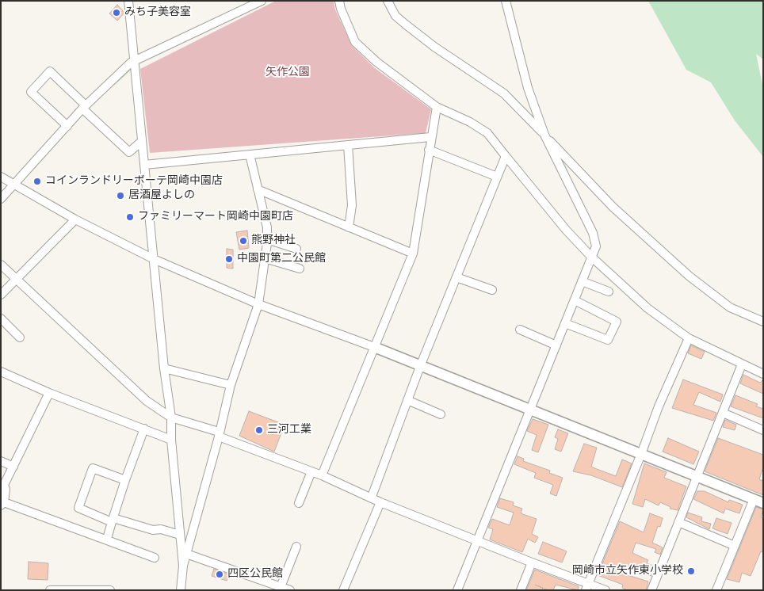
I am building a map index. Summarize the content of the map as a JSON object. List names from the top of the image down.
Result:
{
  "parks": ["矢作公園"],
  "places": [
    "みち子美容室",
    "コインランドリーボーテ岡崎中園店",
    "居酒屋よしの",
    "ファミリーマート岡崎中園町店",
    "熊野神社",
    "中園町第二公民館",
    "三河工業",
    "岡崎市立矢作東小学校",
    "四区公民館"
  ]
}
